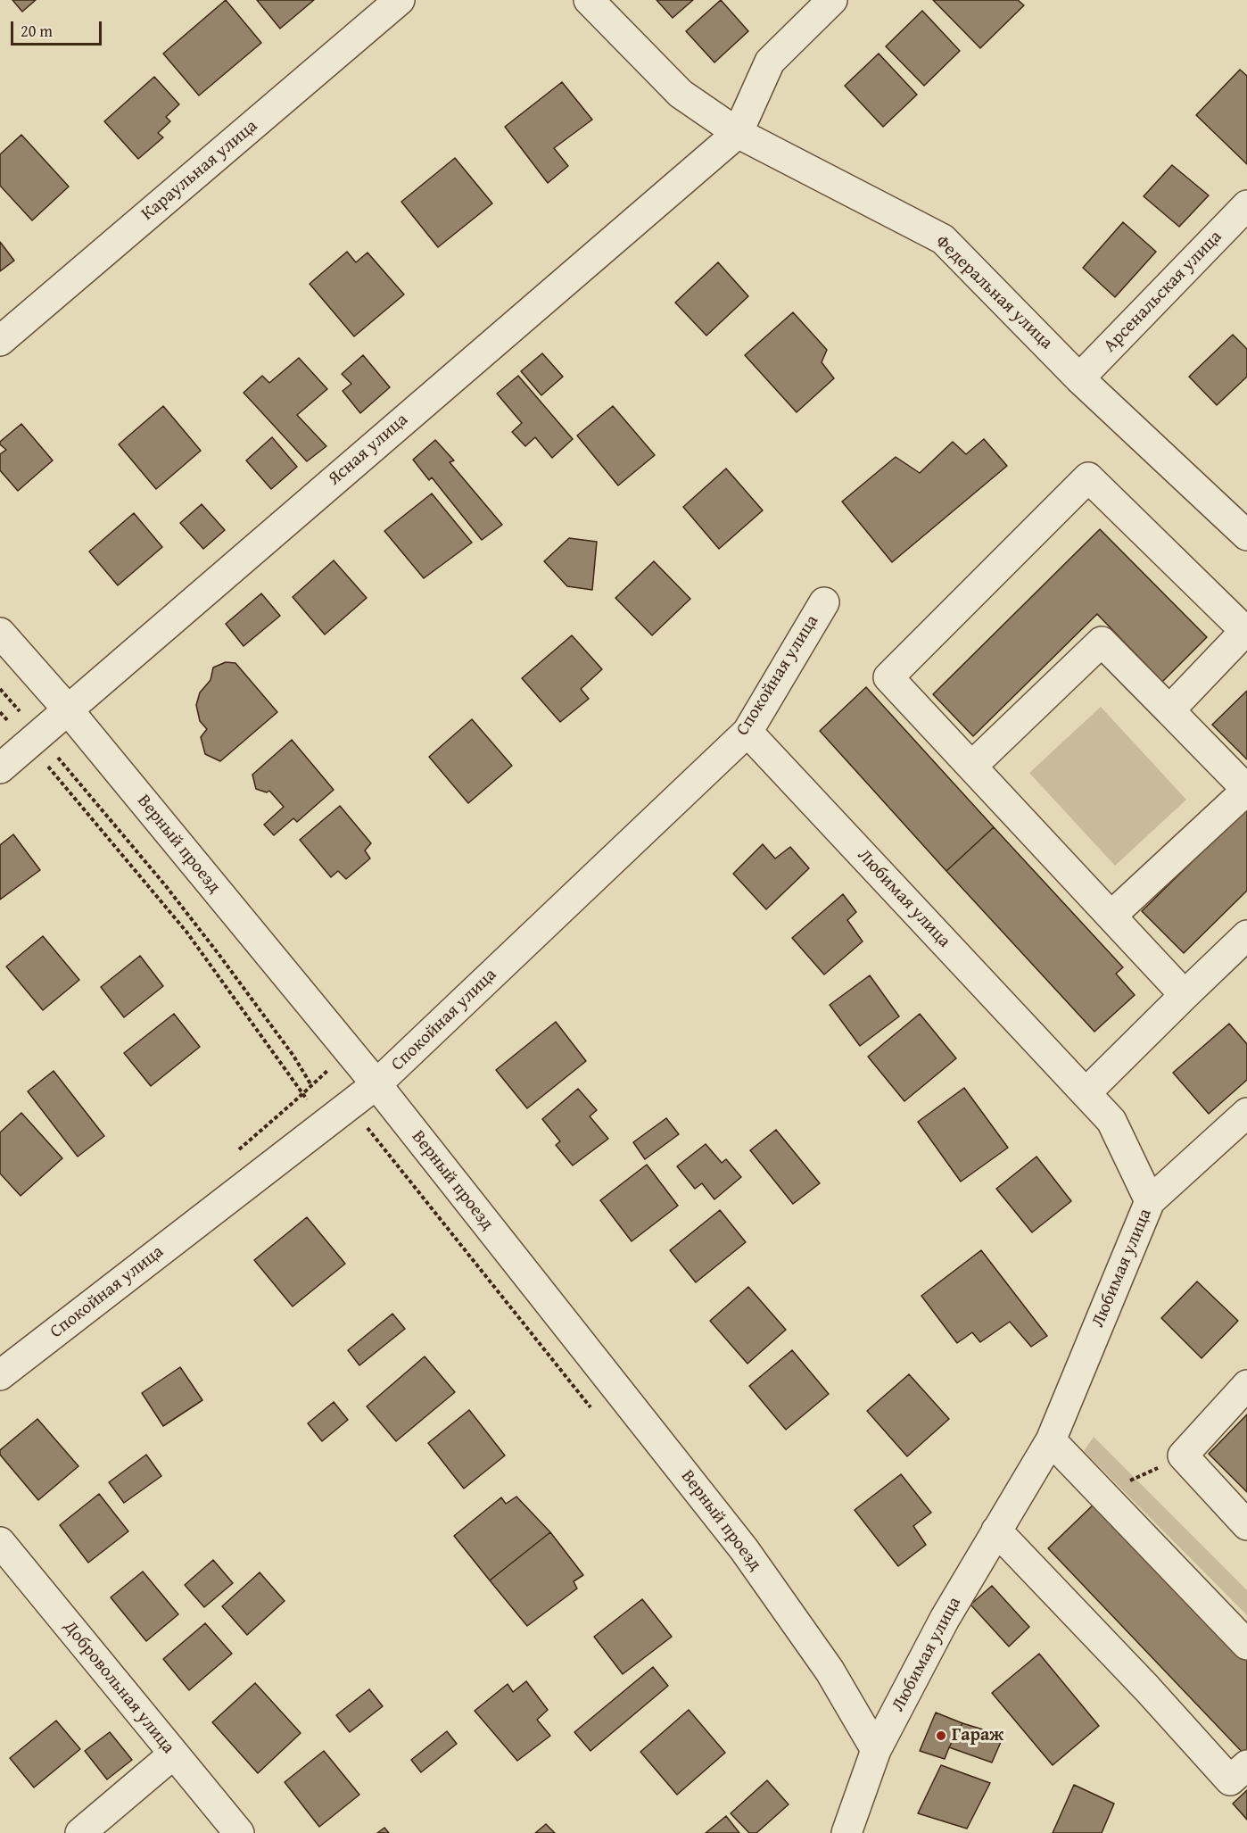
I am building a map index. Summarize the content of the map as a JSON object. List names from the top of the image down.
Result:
{
  "streets": {
    "street": [
      "Караульная улица",
      "Арсенальская улица",
      "Федеральная улица",
      "Ясная улица",
      "Спокойная улица",
      "Верный проезд",
      "Любимая улица",
      "Добровольная улица"
    ]
  },
  "crossings": [
    ["Арсенальская улица", "Федеральная улица"],
    ["Федеральная улица", "Ясная улица"],
    ["Ясная улица", "Верный проезд"],
    ["Спокойная улица", "Верный проезд"],
    ["Спокойная улица", "Любимая улица"],
    ["Верный проезд", "Любимая улица"]
  ],
  "places": ["Гараж"],
  "scale_bar": "20 m"
}
